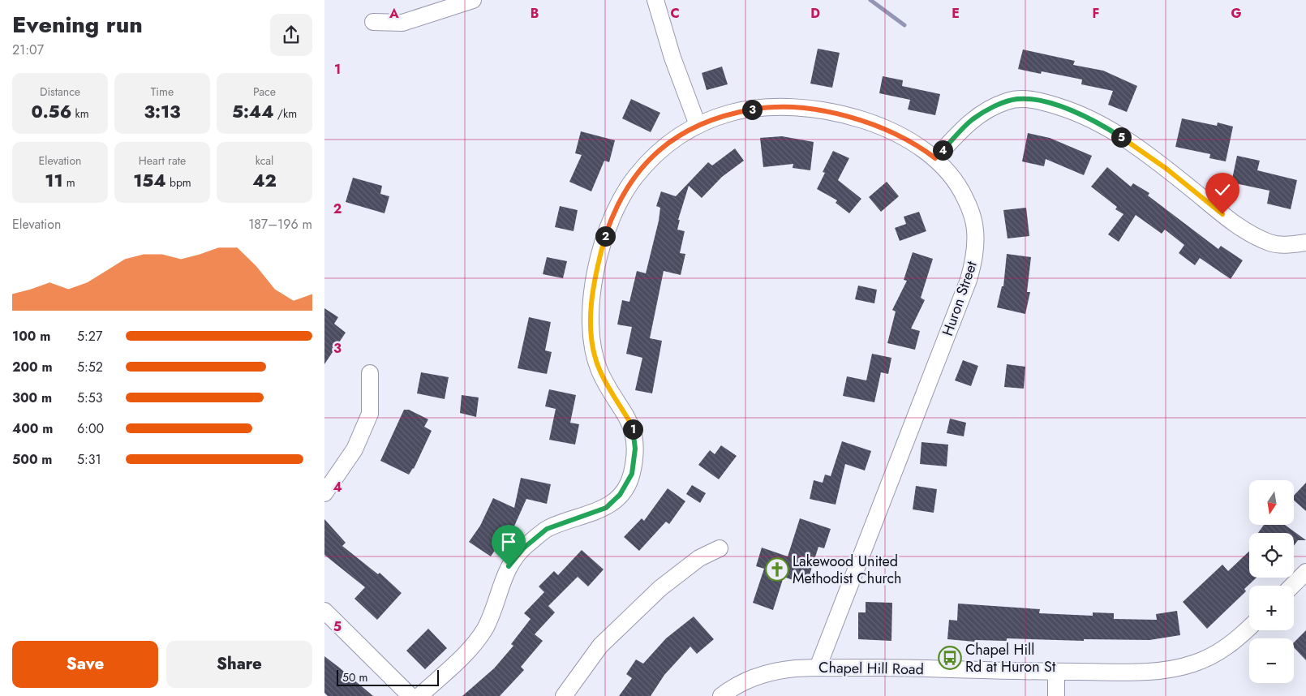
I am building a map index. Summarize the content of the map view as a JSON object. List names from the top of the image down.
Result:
{
  "streets": {
    "street": ["Huron Street", "Chapel Hill Road"]
  },
  "crossings": [
    ["Huron Street", "Chapel Hill Road"]
  ],
  "places": {
    "church": ["Lakewood United Methodist Church"],
    "bus stop": ["Chapel Hill Rd at Huron St"]
  },
  "scale_bar": "50 m",
  "north": "bottom",
  "page": {
    "heading": ["Evening run", "21:07"],
    "stats": [
      ["Distance", "0.56 km"],
      ["Time", "3:13"],
      ["Pace", "5:44 /km"],
      ["Elevation", "11 m"],
      ["Heart rate", "154 bpm"],
      ["kcal", "42"]
    ],
    "pins": [
      "3",
      "5",
      "4",
      "2",
      "1"
    ],
    "chart": ["Elevation", "187–196 m"],
    "list": [
      {
        "name": "100 m",
        "note": "5:27"
      },
      {
        "name": "200 m",
        "note": "5:52"
      },
      {
        "name": "300 m",
        "note": "5:53"
      },
      {
        "name": "400 m",
        "note": "6:00"
      },
      {
        "name": "500 m",
        "note": "5:31"
      }
    ],
    "map_buttons": ["+", "−"],
    "buttons": ["Save", "Share"],
    "scale": "50 m"
  },
  "grid": {
    "columns": [
      "A",
      "B",
      "C",
      "D",
      "E",
      "F",
      "G"
    ],
    "rows": [
      "1",
      "2",
      "3",
      "4",
      "5"
    ]
  }
}
